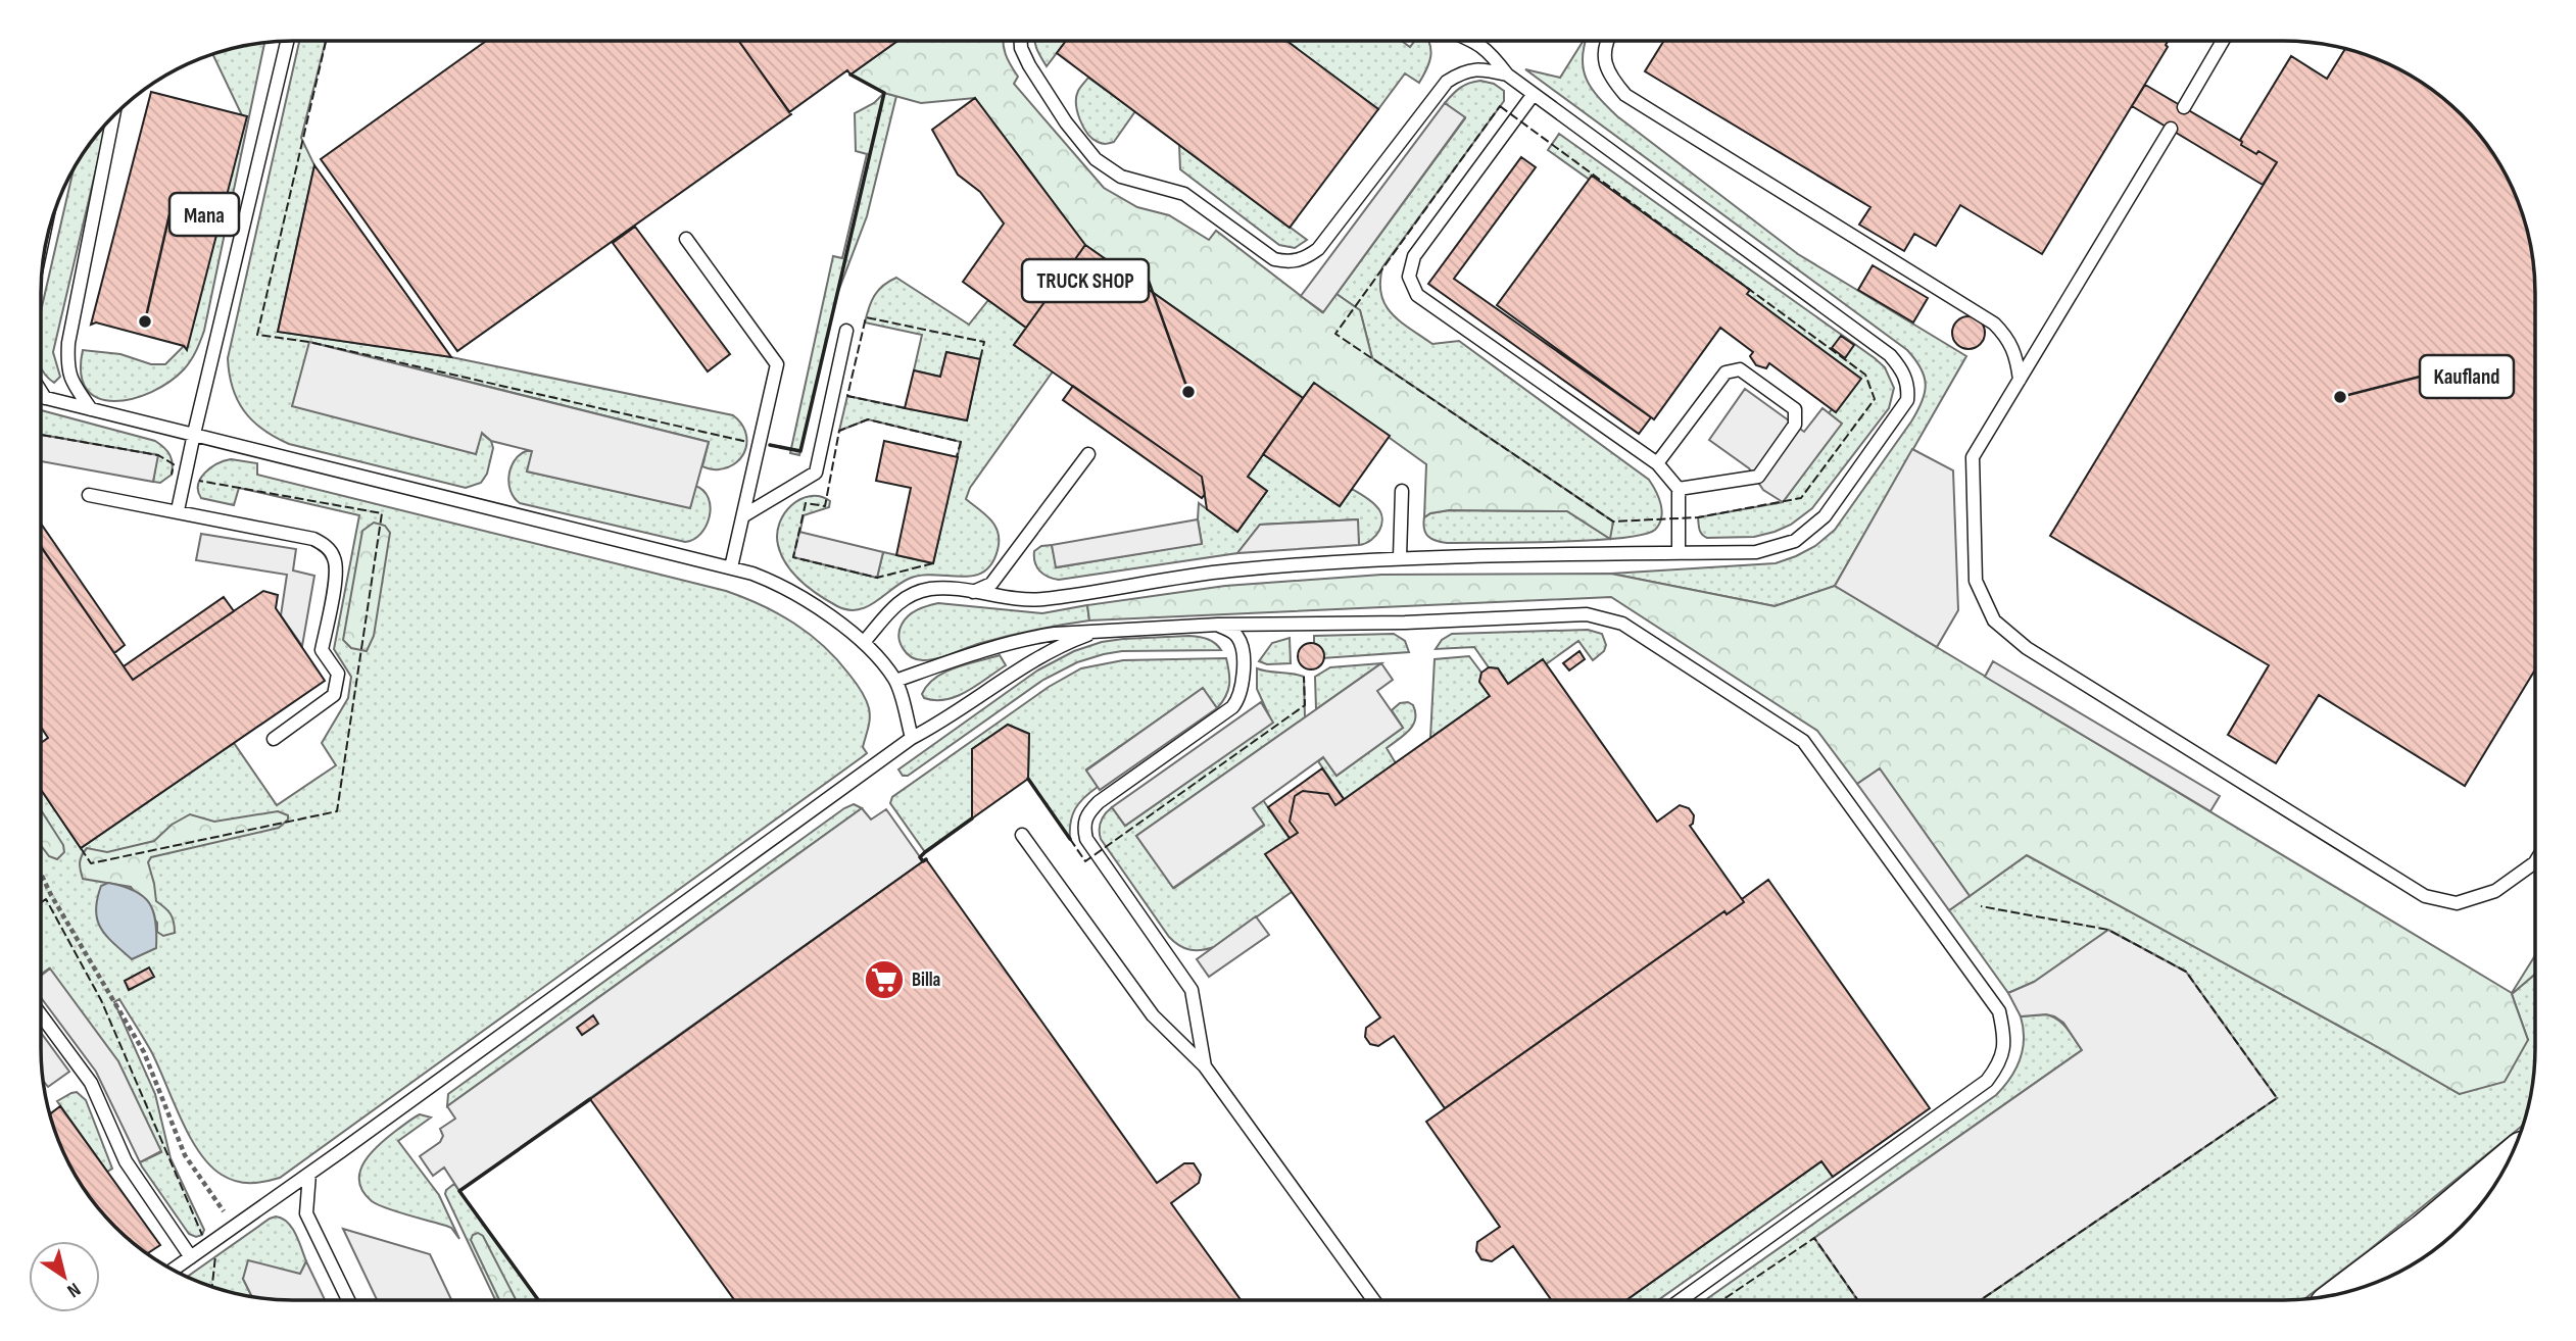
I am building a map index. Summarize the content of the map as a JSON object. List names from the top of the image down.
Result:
{
  "places": {
    "other": ["Mana", "TRUCK SHOP", "Kaufland"],
    "supermarket": ["Billa"]
  },
  "north": "bottom right"
}
